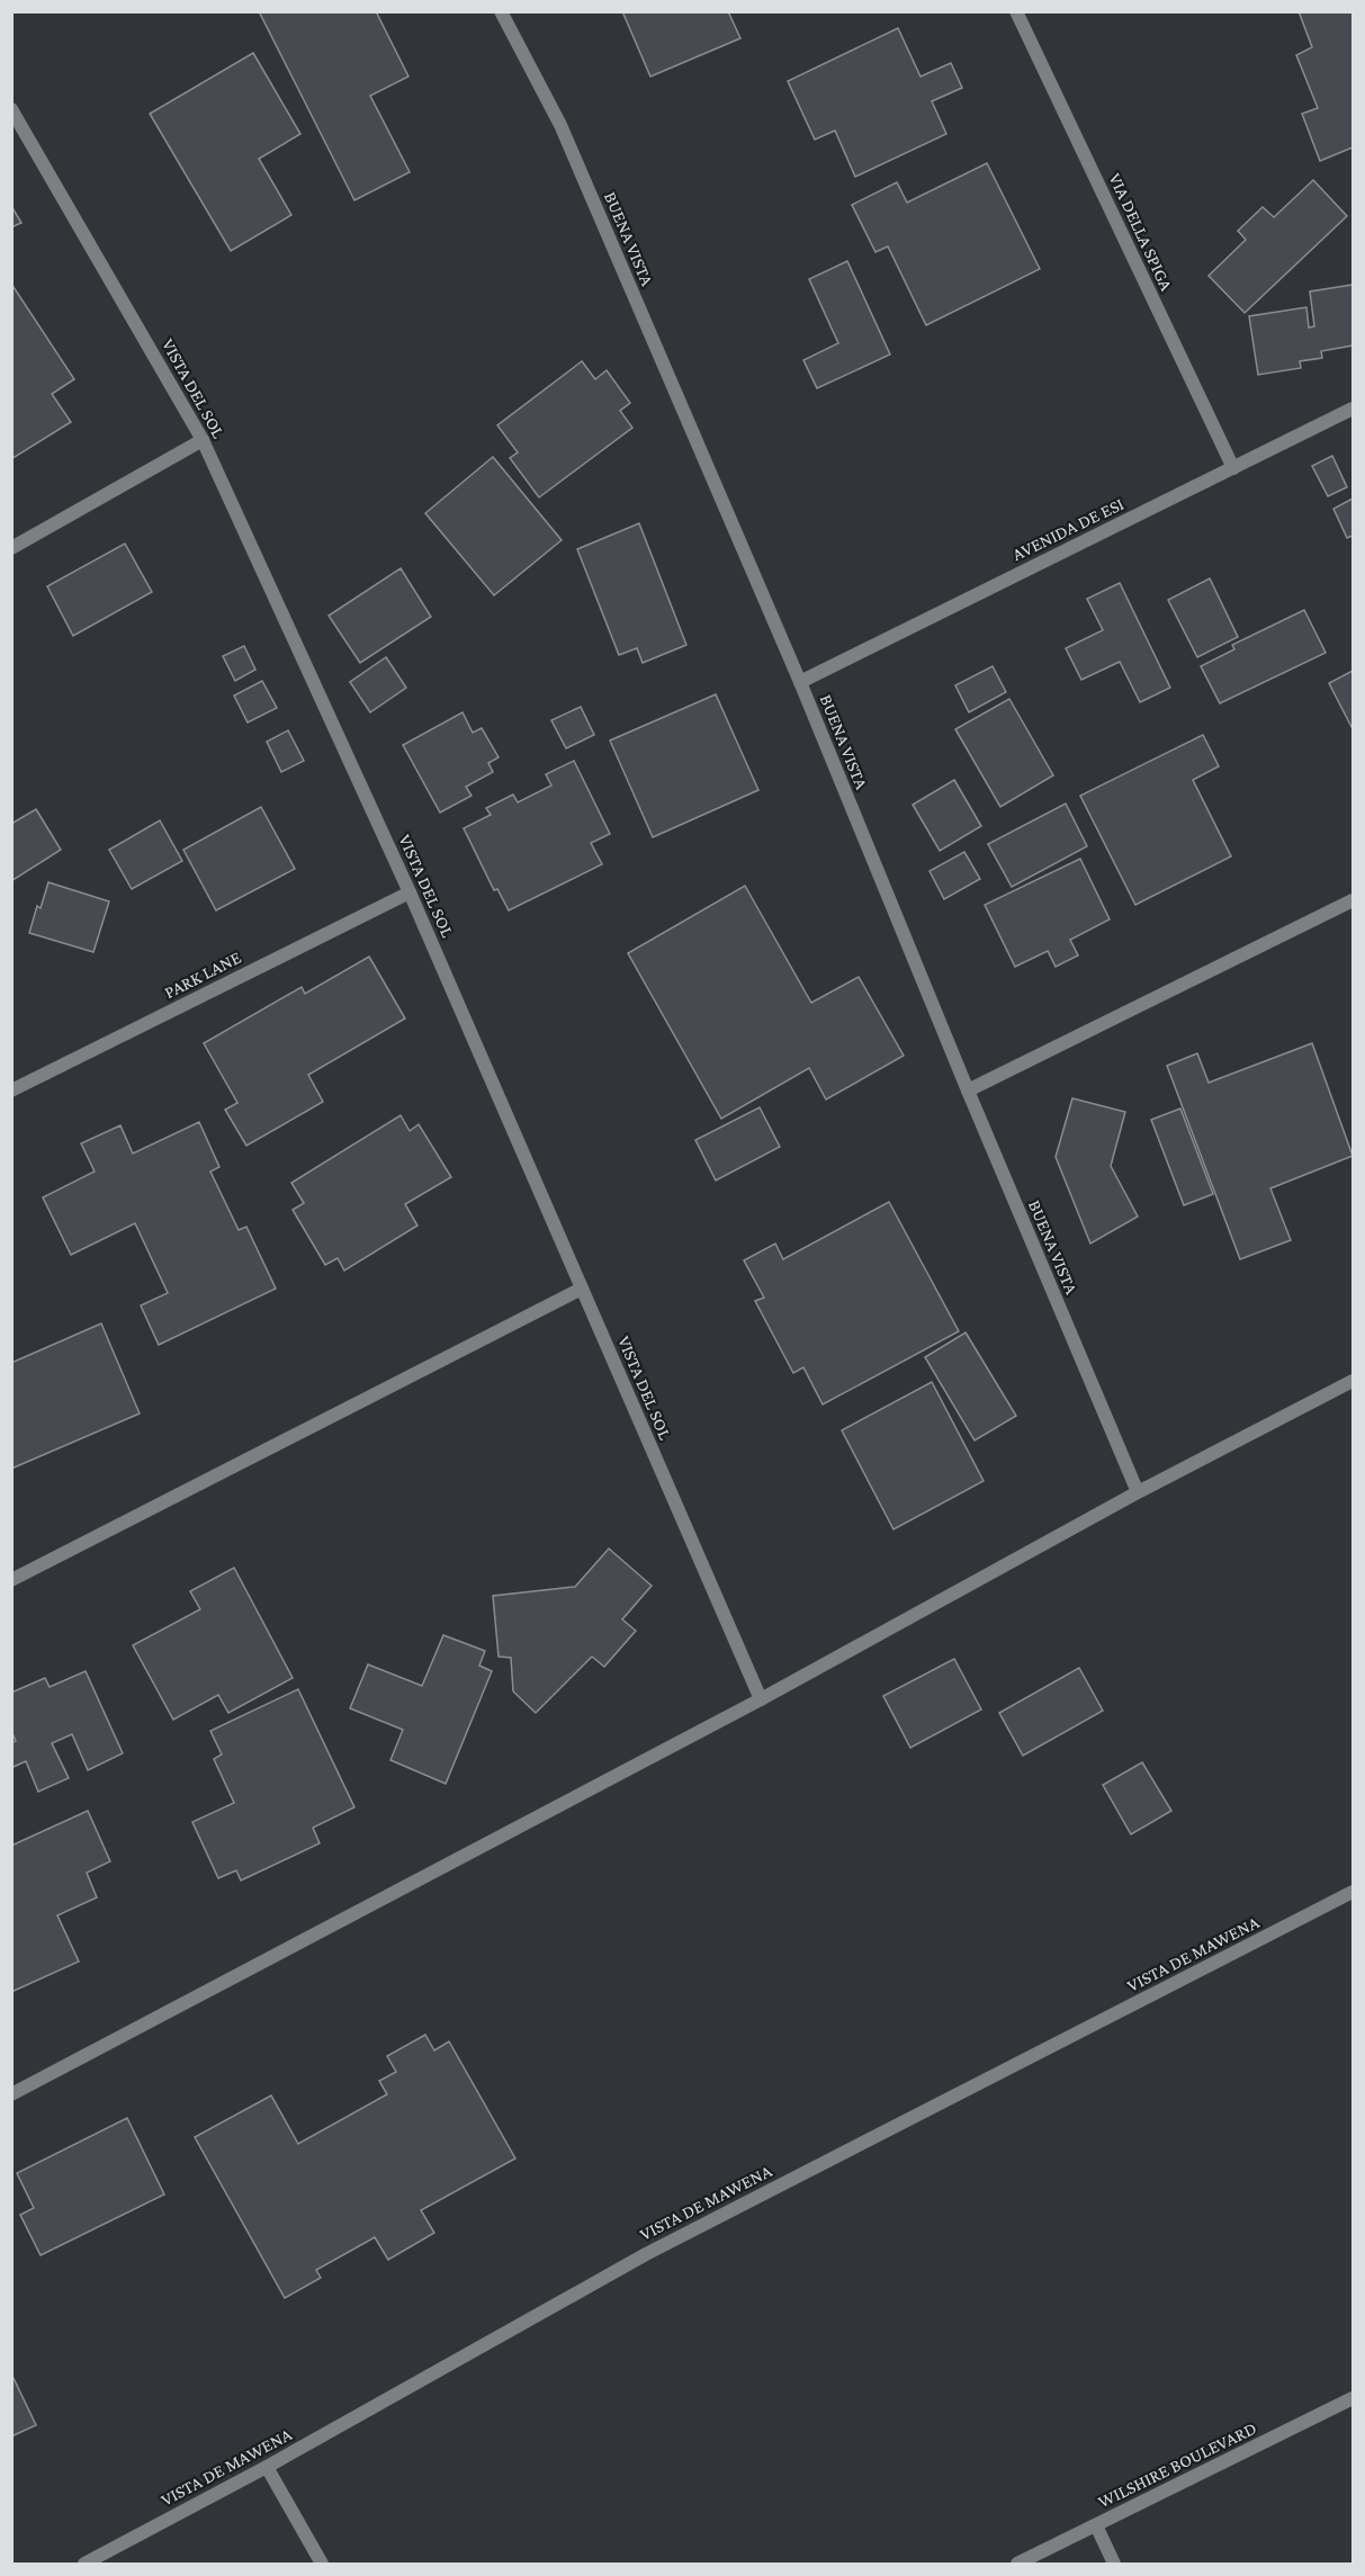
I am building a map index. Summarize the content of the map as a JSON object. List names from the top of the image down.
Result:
{
  "streets": {
    "street": [
      "VIA DELLA SPIGA",
      "BUENA VISTA",
      "VISTA DEL SOL",
      "AVENIDA DE ESI",
      "PARK LANE",
      "VISTA DE MAWENA",
      "WILSHIRE BOULEVARD"
    ]
  },
  "crossings": [
    ["VIA DELLA SPIGA", "AVENIDA DE ESI"],
    ["BUENA VISTA", "AVENIDA DE ESI"],
    ["VISTA DEL SOL", "PARK LANE"]
  ]
}
